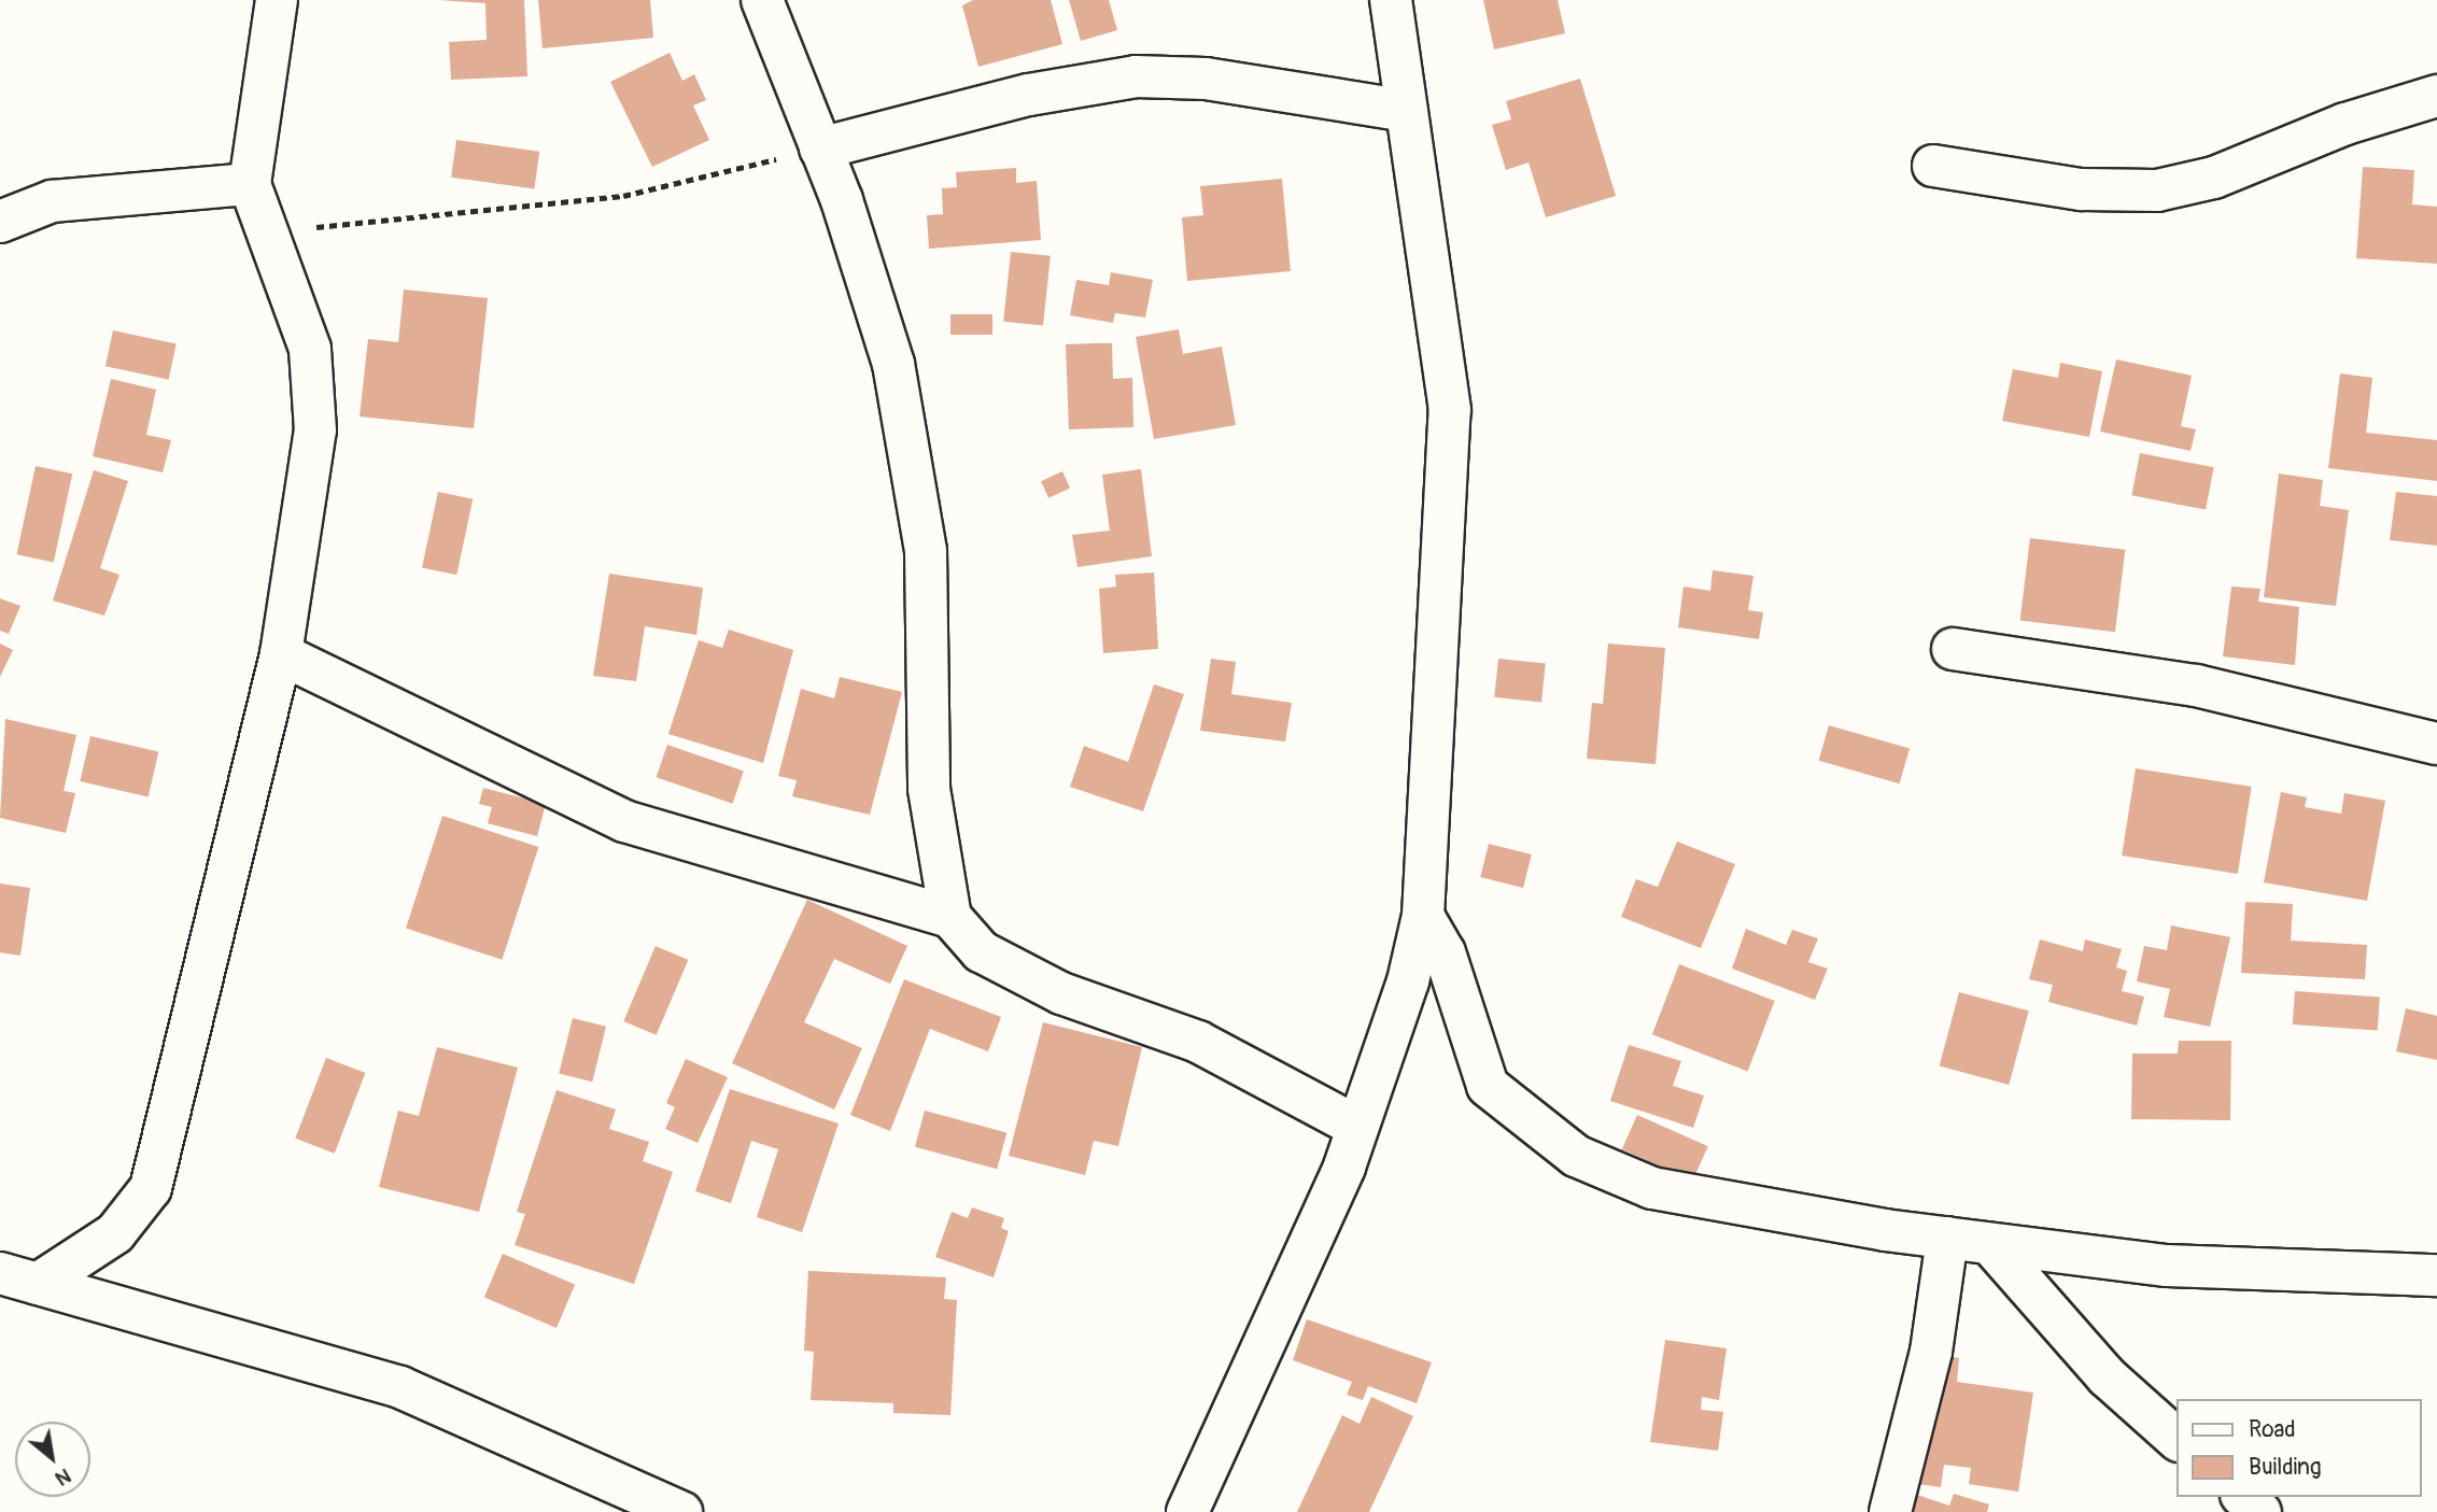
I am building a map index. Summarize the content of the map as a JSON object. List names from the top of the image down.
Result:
{
  "legend": ["Road", "Building"],
  "north": "bottom right"
}
